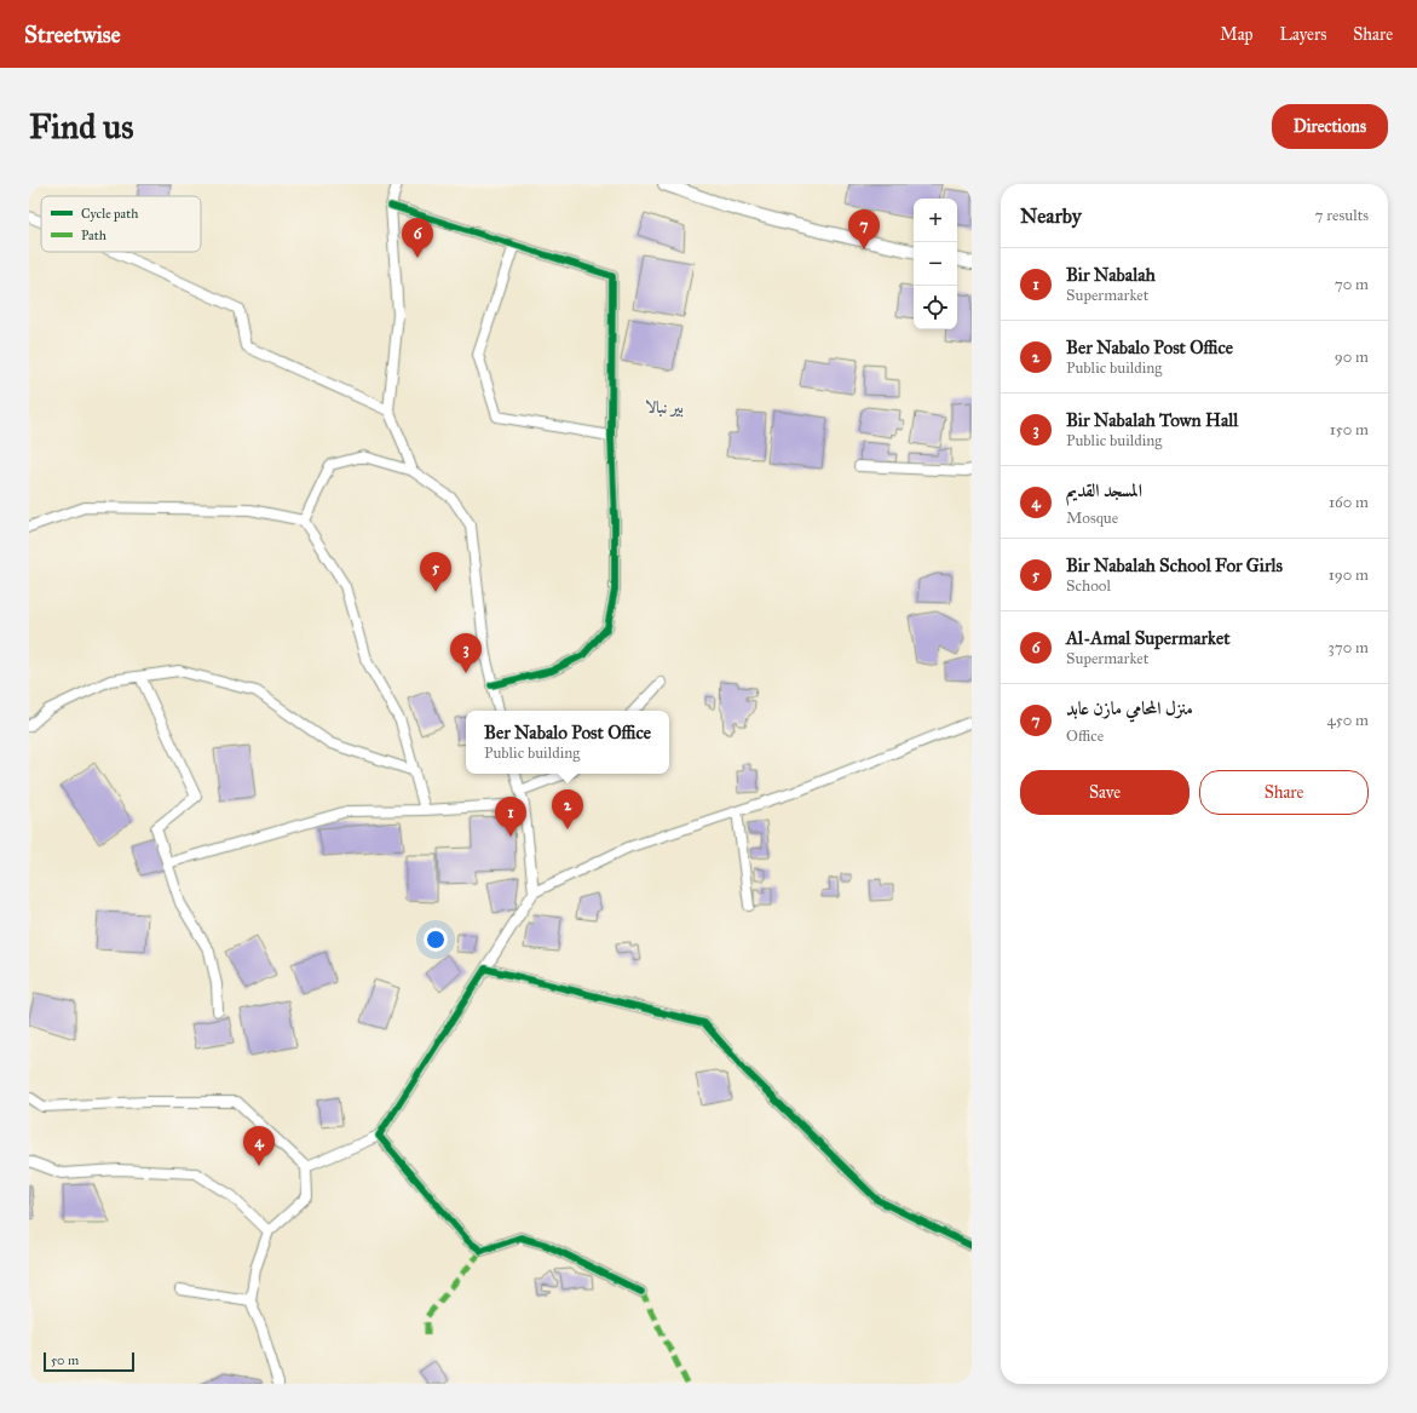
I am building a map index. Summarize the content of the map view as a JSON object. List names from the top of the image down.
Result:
{
  "districts": ["بير نبالا"],
  "legend": ["Cycle path", "Path"],
  "scale_bar": "50 m",
  "page": {
    "header": "Streetwise",
    "nav": ["Map", "Layers", "Share"],
    "buttons": [
      "Directions",
      ["Save", "Share"]
    ],
    "title": "Find us",
    "heading": ["Nearby", "7 results"],
    "map_buttons": ["+", "−"],
    "pins": [
      "7",
      "6",
      "5",
      "3",
      "2",
      "1",
      "4"
    ],
    "list": [
      {
        "mark": "1",
        "name": "Bir Nabalah",
        "note": "Supermarket",
        "value": "70 m"
      },
      {
        "mark": "2",
        "name": "Ber Nabalo Post Office",
        "note": "Public building",
        "value": "90 m"
      },
      {
        "mark": "3",
        "name": "Bir Nabalah Town Hall",
        "note": "Public building",
        "value": "150 m"
      },
      {
        "mark": "4",
        "name": "المسجد القديم",
        "note": "Mosque",
        "value": "160 m"
      },
      {
        "mark": "5",
        "name": "Bir Nabalah School For Girls",
        "note": "School",
        "value": "190 m"
      },
      {
        "mark": "6",
        "name": "Al-Amal Supermarket",
        "note": "Supermarket",
        "value": "370 m"
      },
      {
        "mark": "7",
        "name": "منزل المحامي مازن عابد",
        "note": "Office",
        "value": "450 m"
      }
    ],
    "popup": ["Ber Nabalo Post Office", "Public building"],
    "scale": "50 m"
  }
}
